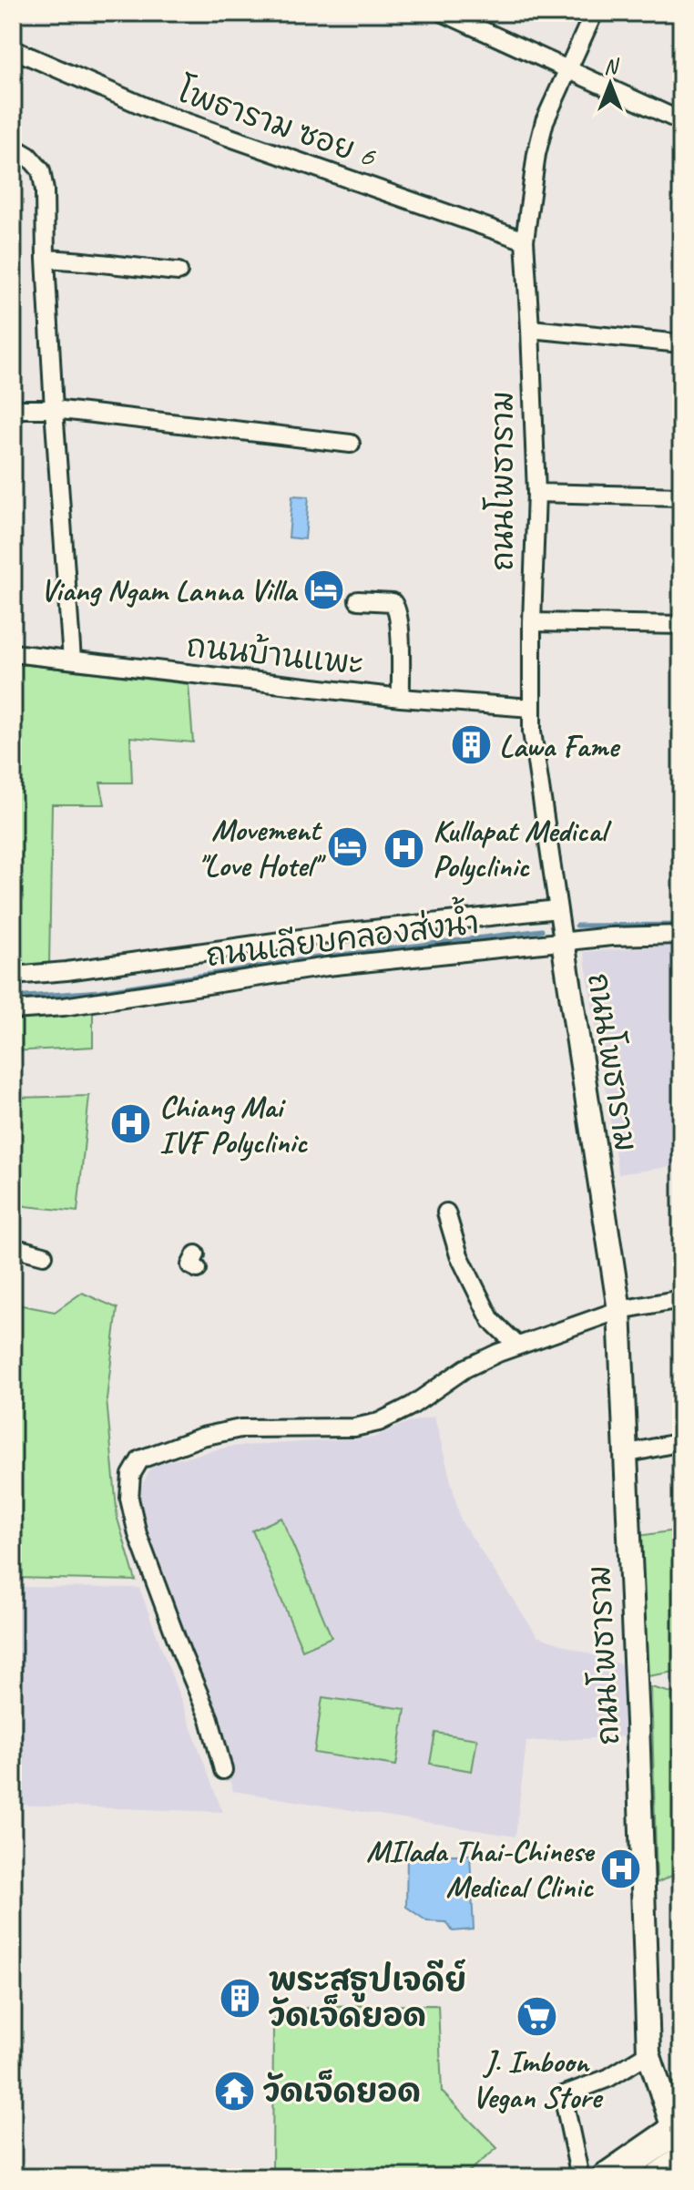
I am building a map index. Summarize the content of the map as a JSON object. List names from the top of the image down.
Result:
{
  "streets": {
    "street": [
      "โพธาราม ซอย 6",
      "ถนนโพธาราม",
      "ถนนบ้านแพะ",
      "ถนนเลียบคลองส่งน้ำ"
    ]
  },
  "crossings": [
    ["โพธาราม ซอย 6", "ถนนโพธาราม"],
    ["ถนนโพธาราม", "ถนนบ้านแพะ"],
    ["ถนนโพธาราม", "ถนนเลียบคลองส่งน้ำ"]
  ],
  "places": {
    "hotel": ["Viang Ngam Lanna Villa", "Movement \"Love Hotel\""],
    "building": ["Lawa Fame", "พระสธูปเจดีย์ วัดเจ็ดยอด"],
    "hospital": ["Kullapat Medical Polyclinic", "Chiang Mai IVF Polyclinic", "MIlada Thai-Chinese Medical Clinic"],
    "supermarket": ["J. Imboon Vegan Store"],
    "temple": ["วัดเจ็ดยอด"]
  },
  "north": "top"
}
